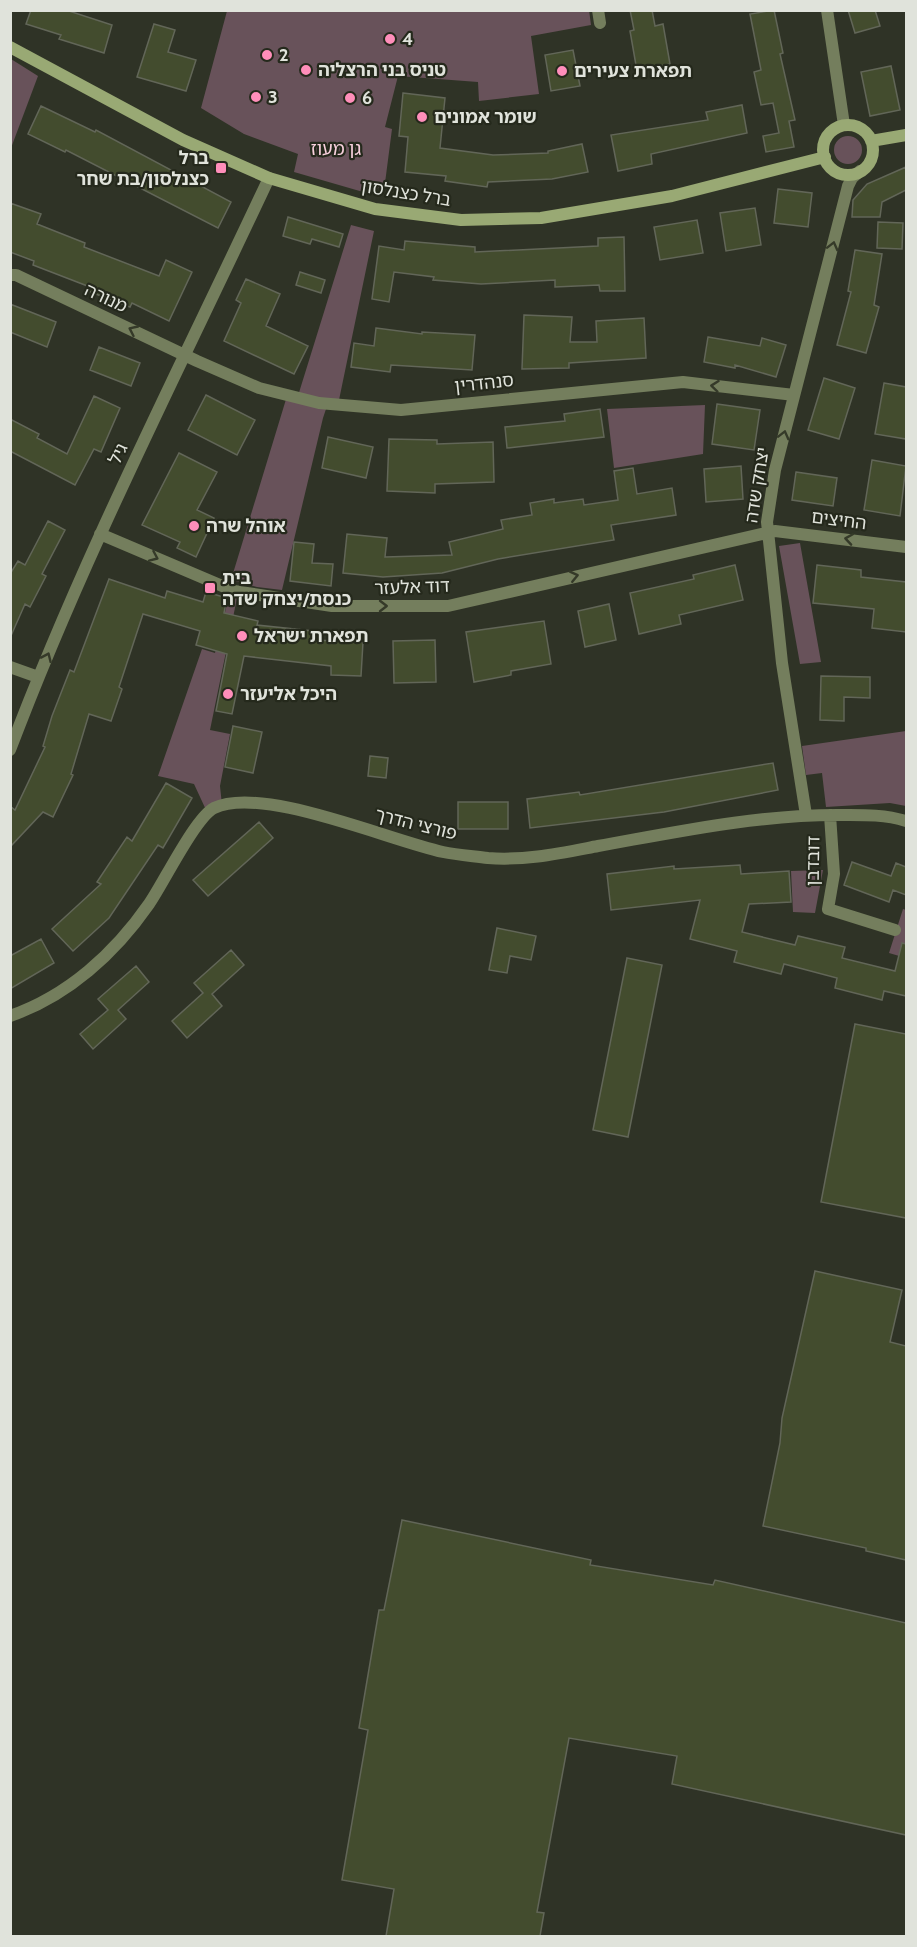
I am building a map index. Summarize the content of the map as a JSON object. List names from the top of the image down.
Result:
{
  "streets": {
    "street": [
      "ברל כצנלסון",
      "מנורה",
      "סנהדרין",
      "גיל",
      "יצחק שדה",
      "החיצים",
      "דוד אלעזר",
      "פורצי הדרך",
      "דובדבן"
    ]
  },
  "crossings": [
    ["ברל כצנלסון", "גיל"],
    ["ברל כצנלסון", "יצחק שדה"],
    ["מנורה", "סנהדרין"],
    ["מנורה", "גיל"],
    ["סנהדרין", "גיל"],
    ["סנהדרין", "יצחק שדה"],
    ["גיל", "דוד אלעזר"],
    ["יצחק שדה", "החיצים"],
    ["יצחק שדה", "דוד אלעזר"],
    ["יצחק שדה", "פורצי הדרך"],
    ["החיצים", "דוד אלעזר"],
    ["פורצי הדרך", "דובדבן"]
  ],
  "one_way": [
    "מנורה",
    "סנהדרין",
    "יצחק שדה",
    "החיצים",
    "דוד אלעזר"
  ],
  "parks": ["גן מעוז"],
  "places": {
    "other": [
      "4",
      "2",
      "טניס בני הרצליה",
      "תפארת צעירים",
      "3",
      "6",
      "שומר אמונים",
      "אוהל שרה",
      "תפארת ישראל",
      "היכל אליעזר"
    ],
    "transit": ["ברל כצנלסון/בת שחר", "בית כנסת/יצחק שדה"]
  }
}
